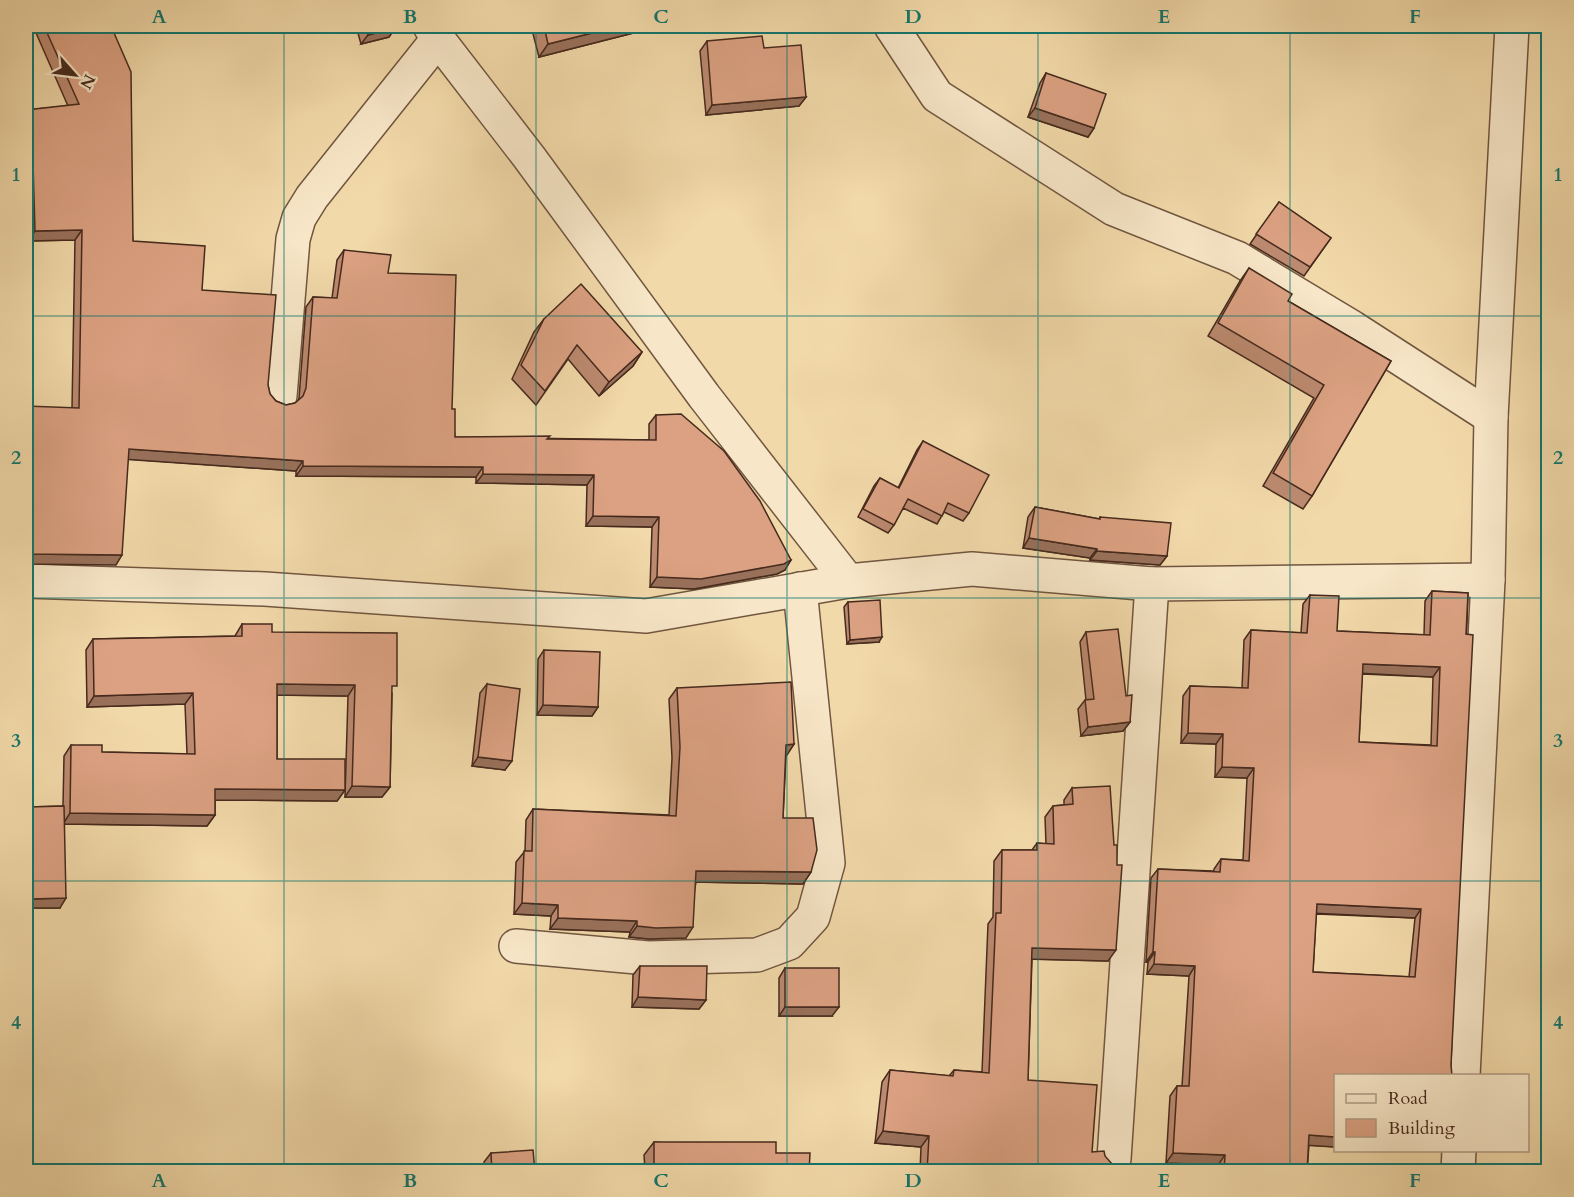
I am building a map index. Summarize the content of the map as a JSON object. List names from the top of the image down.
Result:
{
  "legend": ["Road", "Building"],
  "north": "bottom right",
  "grid": {
    "columns": [
      "A",
      "B",
      "C",
      "D",
      "E",
      "F"
    ],
    "rows": [
      "1",
      "2",
      "3",
      "4"
    ]
  }
}
